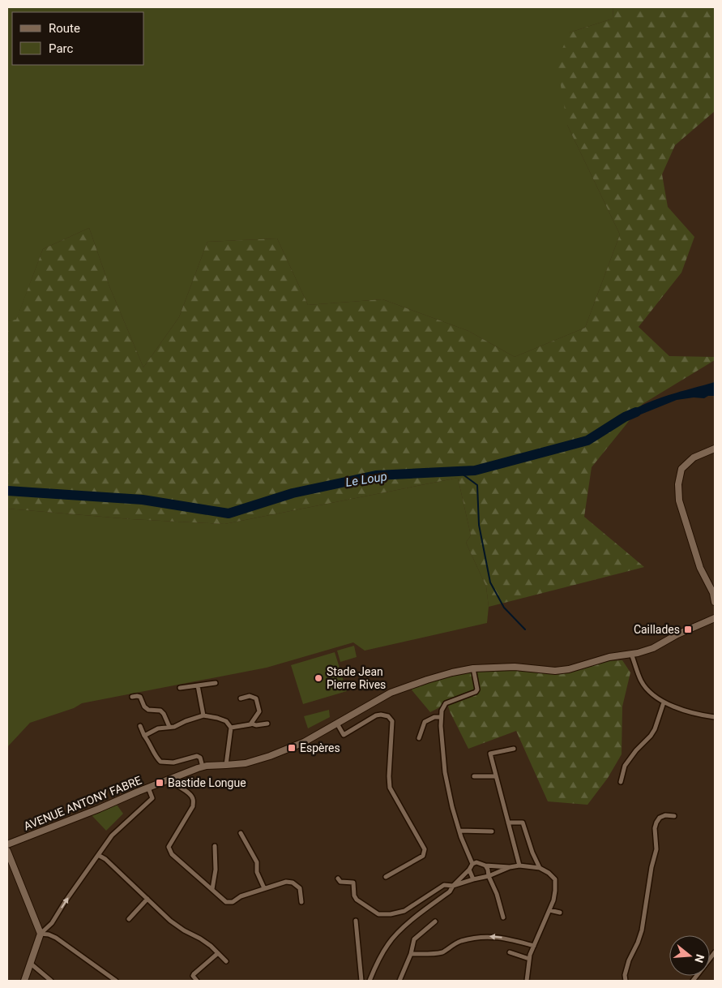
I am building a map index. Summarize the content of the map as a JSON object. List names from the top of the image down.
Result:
{
  "streets": {
    "street": ["AVENUE ANTONY FABRE"]
  },
  "water": ["Le Loup"],
  "places": {
    "transit": ["Caillades", "Espères", "Bastide Longue"],
    "other": ["Stade Jean Pierre Rives"]
  },
  "legend": ["Route", "Parc"],
  "north": "right"
}
